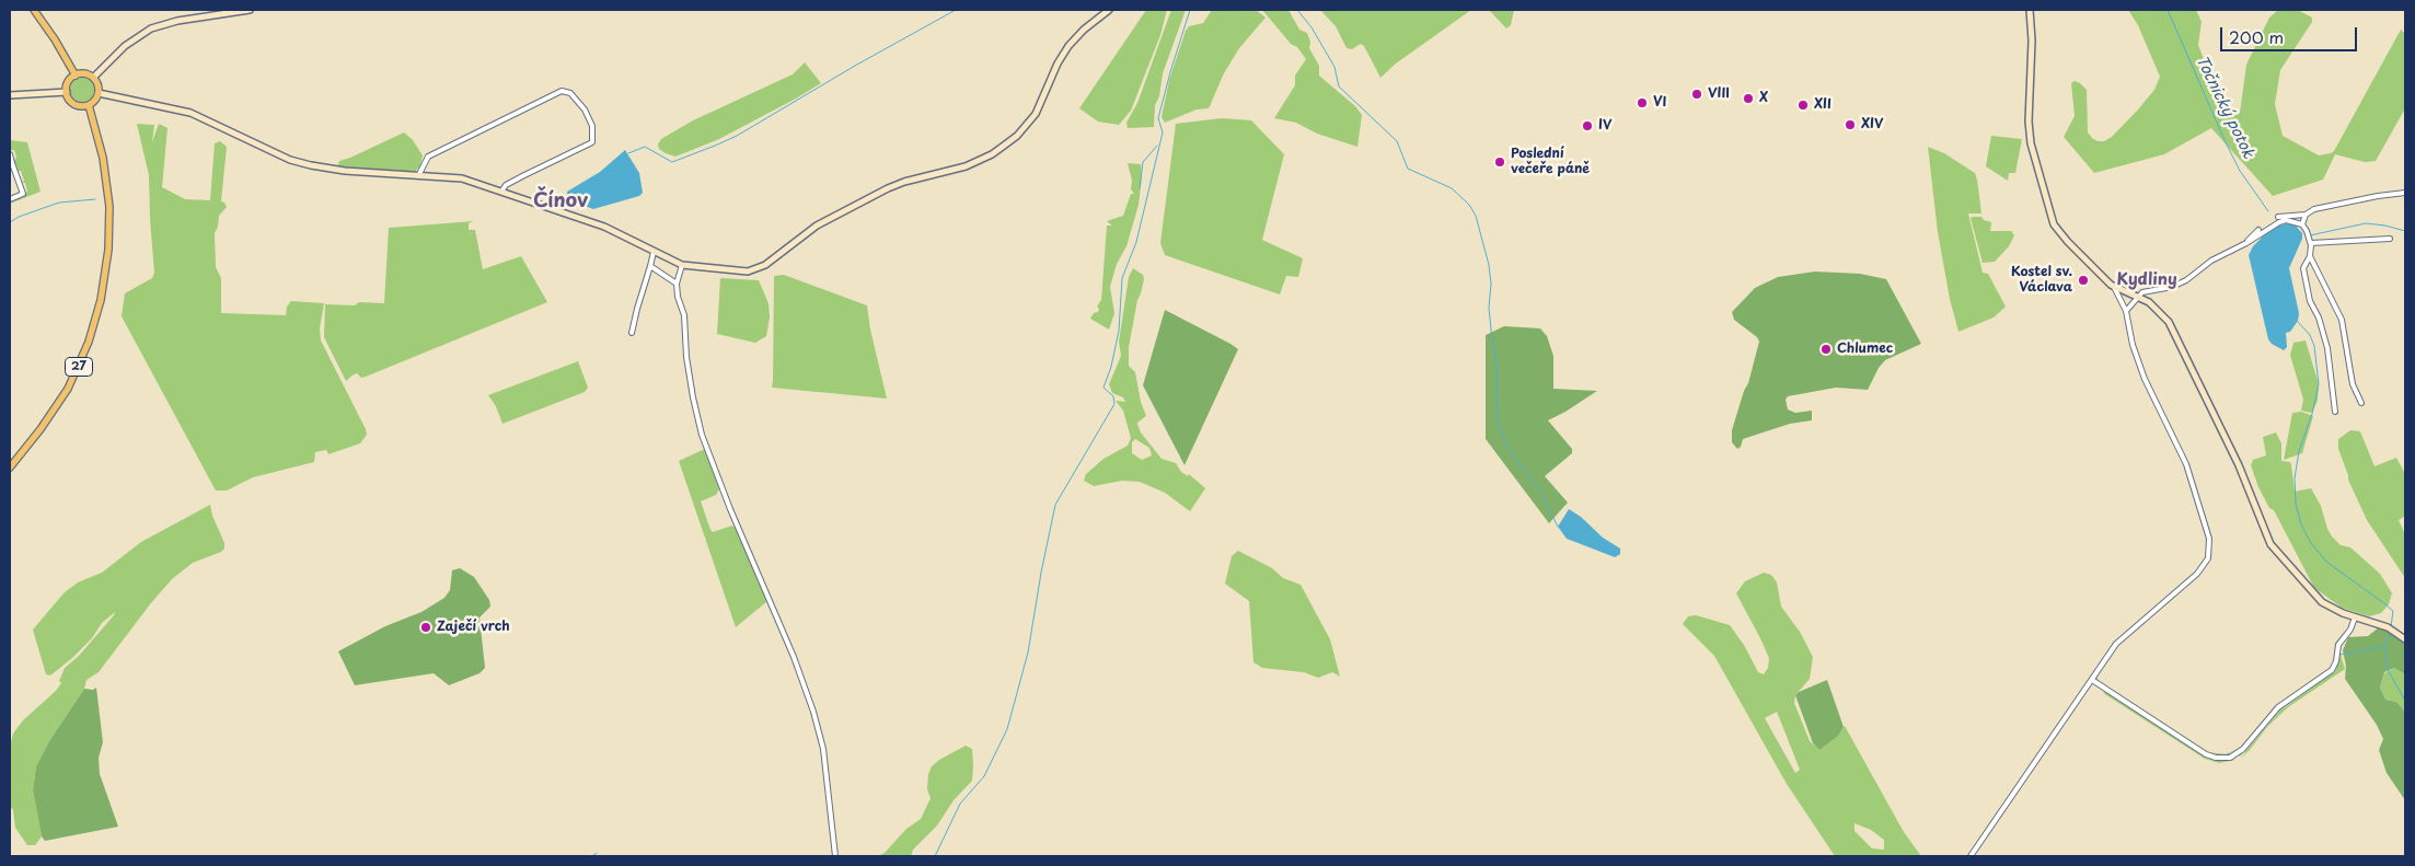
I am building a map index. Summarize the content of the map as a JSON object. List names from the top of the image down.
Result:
{
  "streets": {
    "main road": ["27"]
  },
  "districts": ["Čínov", "Kydliny"],
  "water": ["Točnický potok"],
  "places": [
    "VIII",
    "X",
    "VI",
    "XII",
    "XIV",
    "IV",
    "Poslední večeře páně",
    "Kostel sv. Václava",
    "Chlumec",
    "Zaječí vrch"
  ],
  "scale_bar": "200 m"
}
